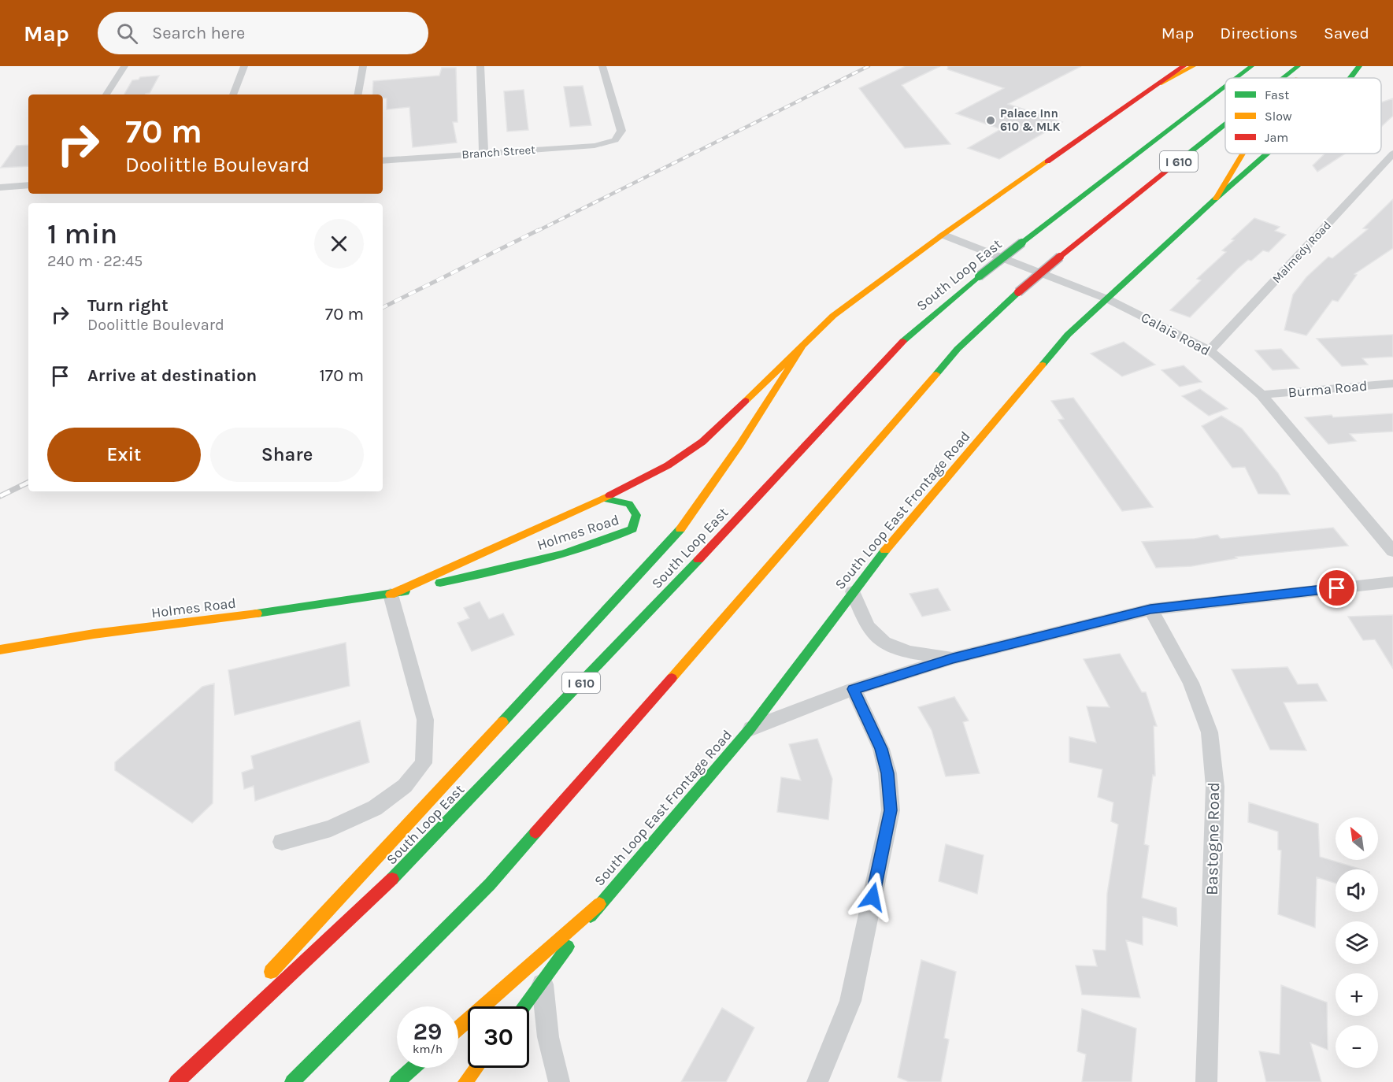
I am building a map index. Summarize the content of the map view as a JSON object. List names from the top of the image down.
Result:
{
  "streets": {
    "main road": [
      "I 610",
      "South Loop East",
      "South Loop East Frontage Road",
      "Holmes Road"
    ],
    "street": [
      "Branch Street",
      "Malmedy Road",
      "Calais Road",
      "Burma Road",
      "Bastogne Road"
    ]
  },
  "crossings": [
    ["Malmedy Road", "Calais Road"],
    ["Calais Road", "Burma Road"],
    ["Calais Road", "South Loop East Frontage Road"]
  ],
  "places": ["Palace Inn 610 & MLK"],
  "legend": ["Fast", "Slow", "Jam"],
  "north": "top left",
  "page": {
    "header": "Map",
    "search": "Search here",
    "nav": ["Map", "Directions", "Saved"],
    "turn": ["70 m", "Doolittle Boulevard"],
    "heading": ["1 min", "240 m · 22:45"],
    "list": [
      {
        "name": "Turn right",
        "note": "Doolittle Boulevard",
        "value": "70 m"
      },
      {
        "name": "Arrive at destination",
        "value": "170 m"
      }
    ],
    "buttons": ["Exit", "Share"],
    "map_buttons": ["+", "−"],
    "speed": "29 km/h",
    "limit": "30"
  }
}
